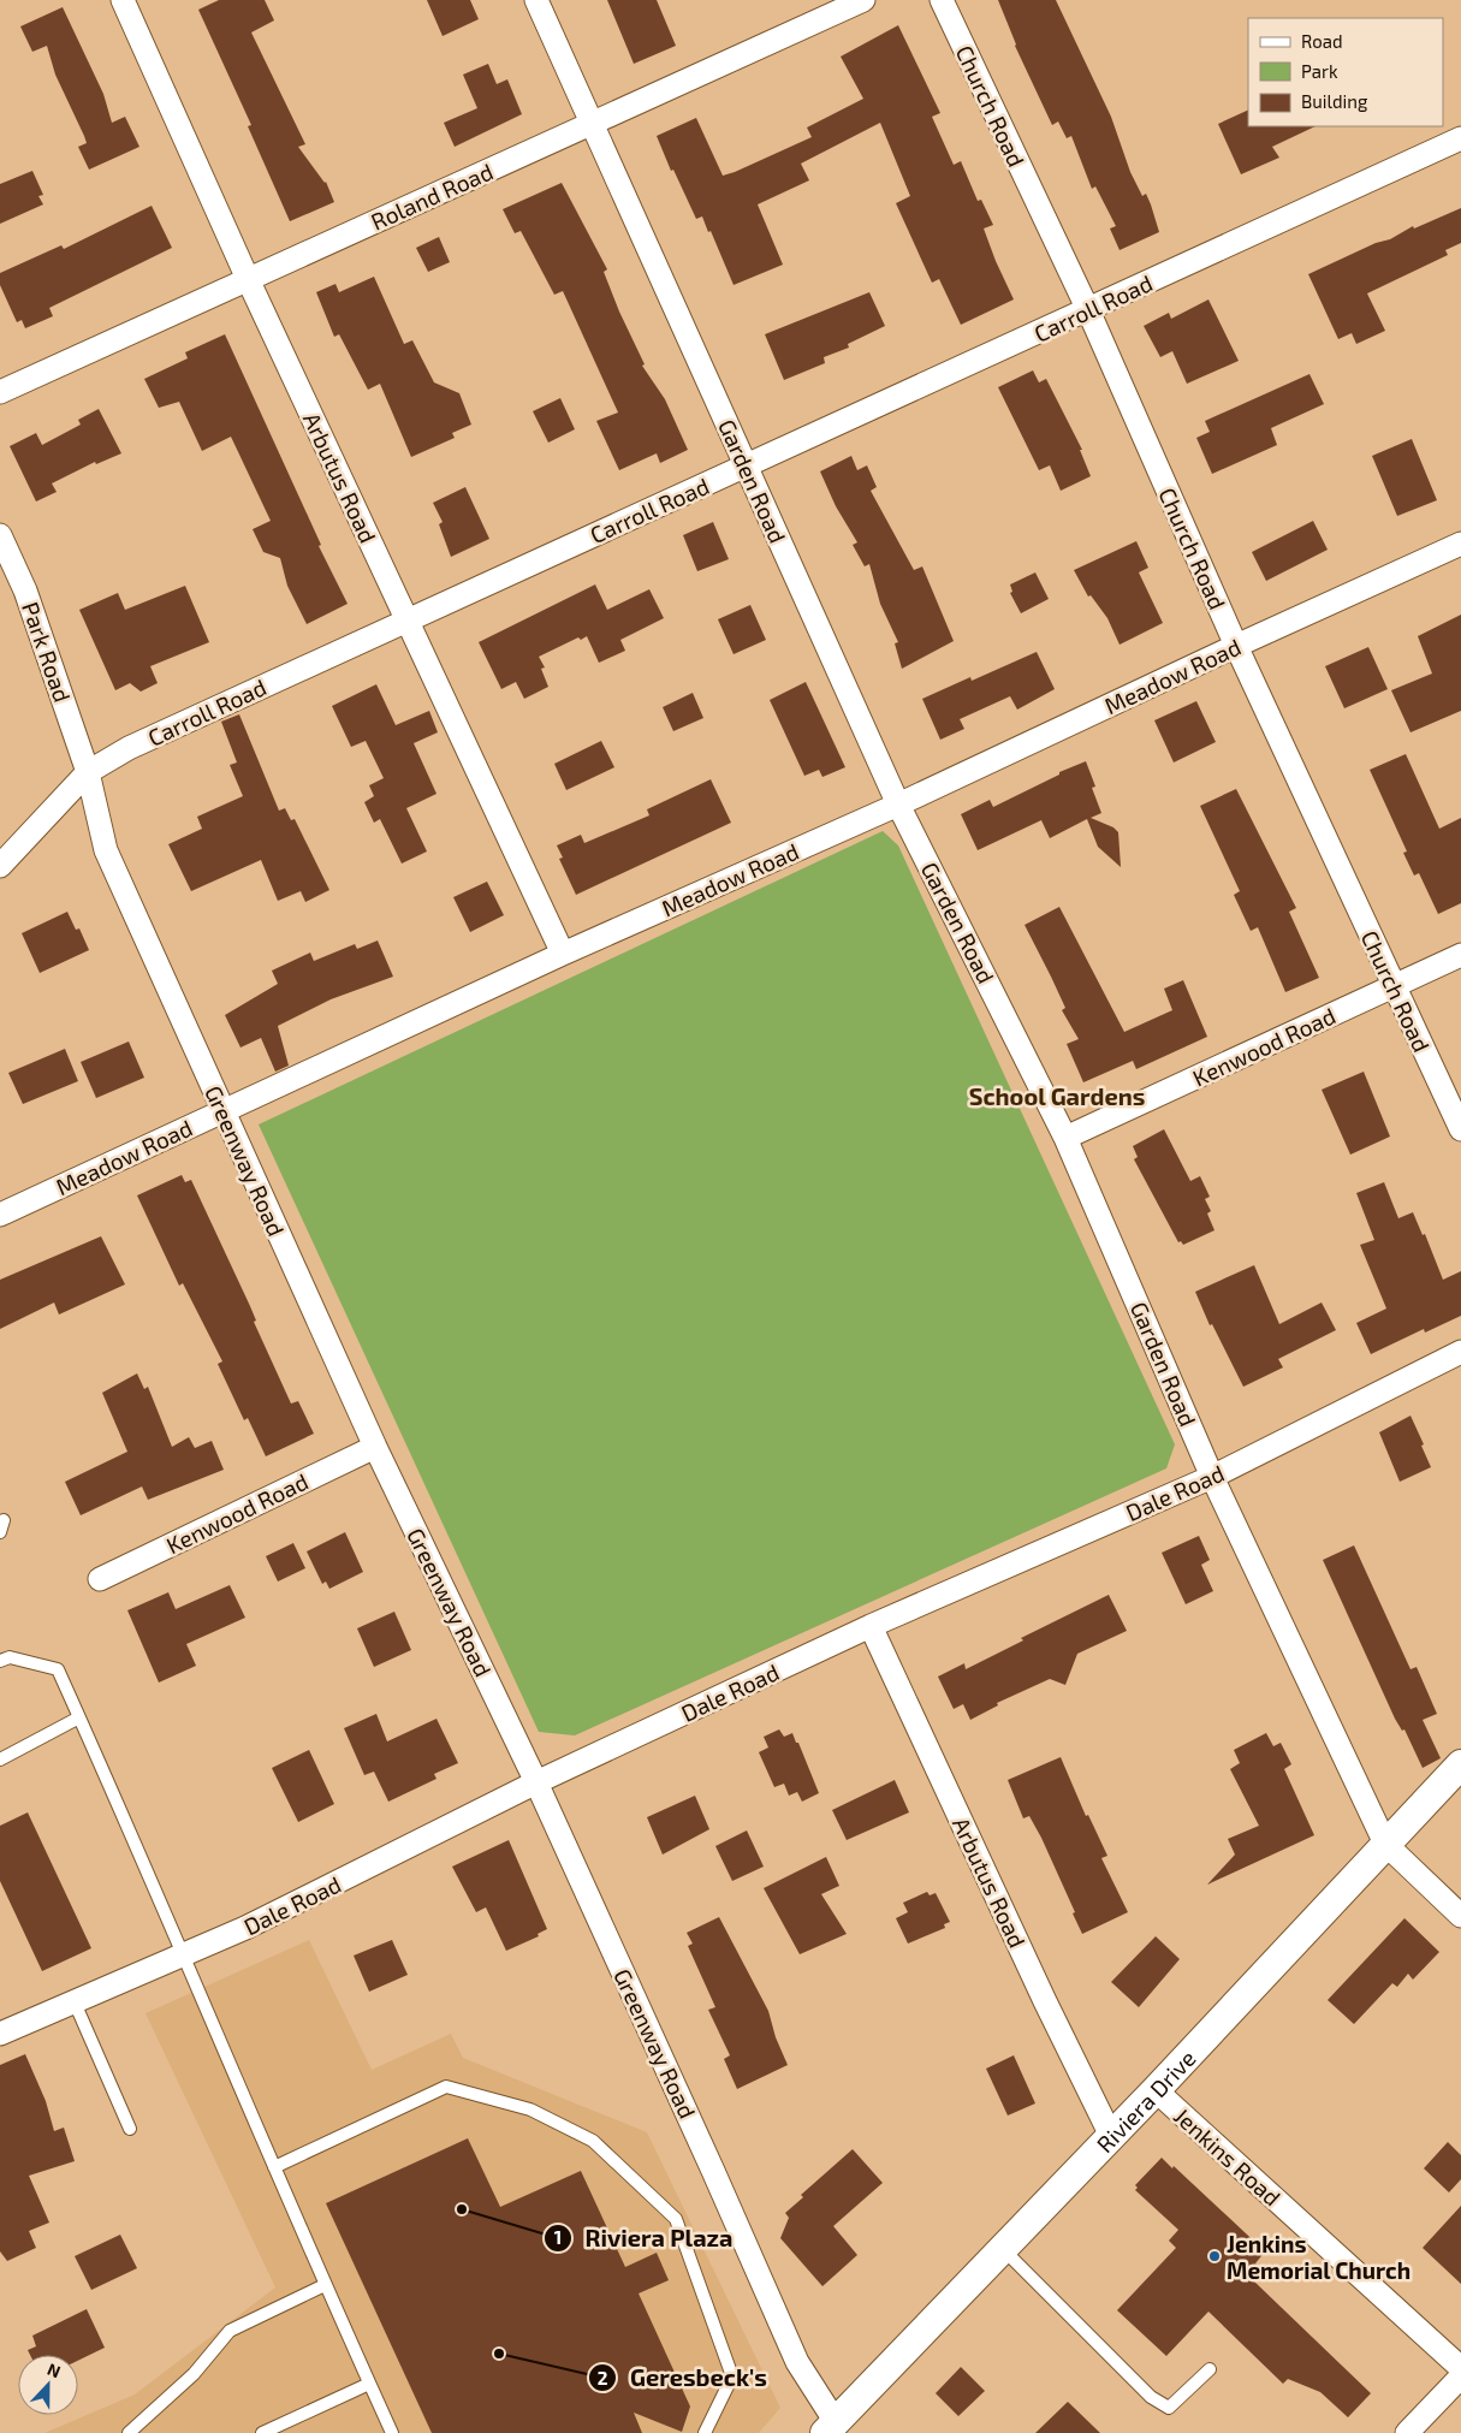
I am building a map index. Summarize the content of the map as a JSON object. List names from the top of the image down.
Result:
{
  "streets": {
    "street": [
      "Church Road",
      "Roland Road",
      "Carroll Road",
      "Arbutus Road",
      "Garden Road",
      "Park Road",
      "Meadow Road",
      "Kenwood Road",
      "Greenway Road",
      "Dale Road",
      "Riviera Drive",
      "Jenkins Road"
    ]
  },
  "crossings": [
    ["Church Road", "Carroll Road"],
    ["Church Road", "Meadow Road"],
    ["Church Road", "Kenwood Road"],
    ["Roland Road", "Arbutus Road"],
    ["Roland Road", "Garden Road"],
    ["Carroll Road", "Arbutus Road"],
    ["Carroll Road", "Garden Road"],
    ["Carroll Road", "Park Road"],
    ["Carroll Road", "Greenway Road"],
    ["Arbutus Road", "Meadow Road"],
    ["Arbutus Road", "Dale Road"],
    ["Arbutus Road", "Riviera Drive"],
    ["Garden Road", "Meadow Road"],
    ["Garden Road", "Kenwood Road"],
    ["Garden Road", "Dale Road"],
    ["Garden Road", "Riviera Drive"],
    ["Park Road", "Greenway Road"],
    ["Meadow Road", "Greenway Road"],
    ["Kenwood Road", "Greenway Road"],
    ["Greenway Road", "Dale Road"],
    ["Greenway Road", "Riviera Drive"],
    ["Riviera Drive", "Jenkins Road"]
  ],
  "districts": ["School Gardens"],
  "places": ["Riviera Plaza", "Jenkins Memorial Church", "Geresbeck's"],
  "legend": ["Road", "Park", "Building"],
  "north": "top"
}
